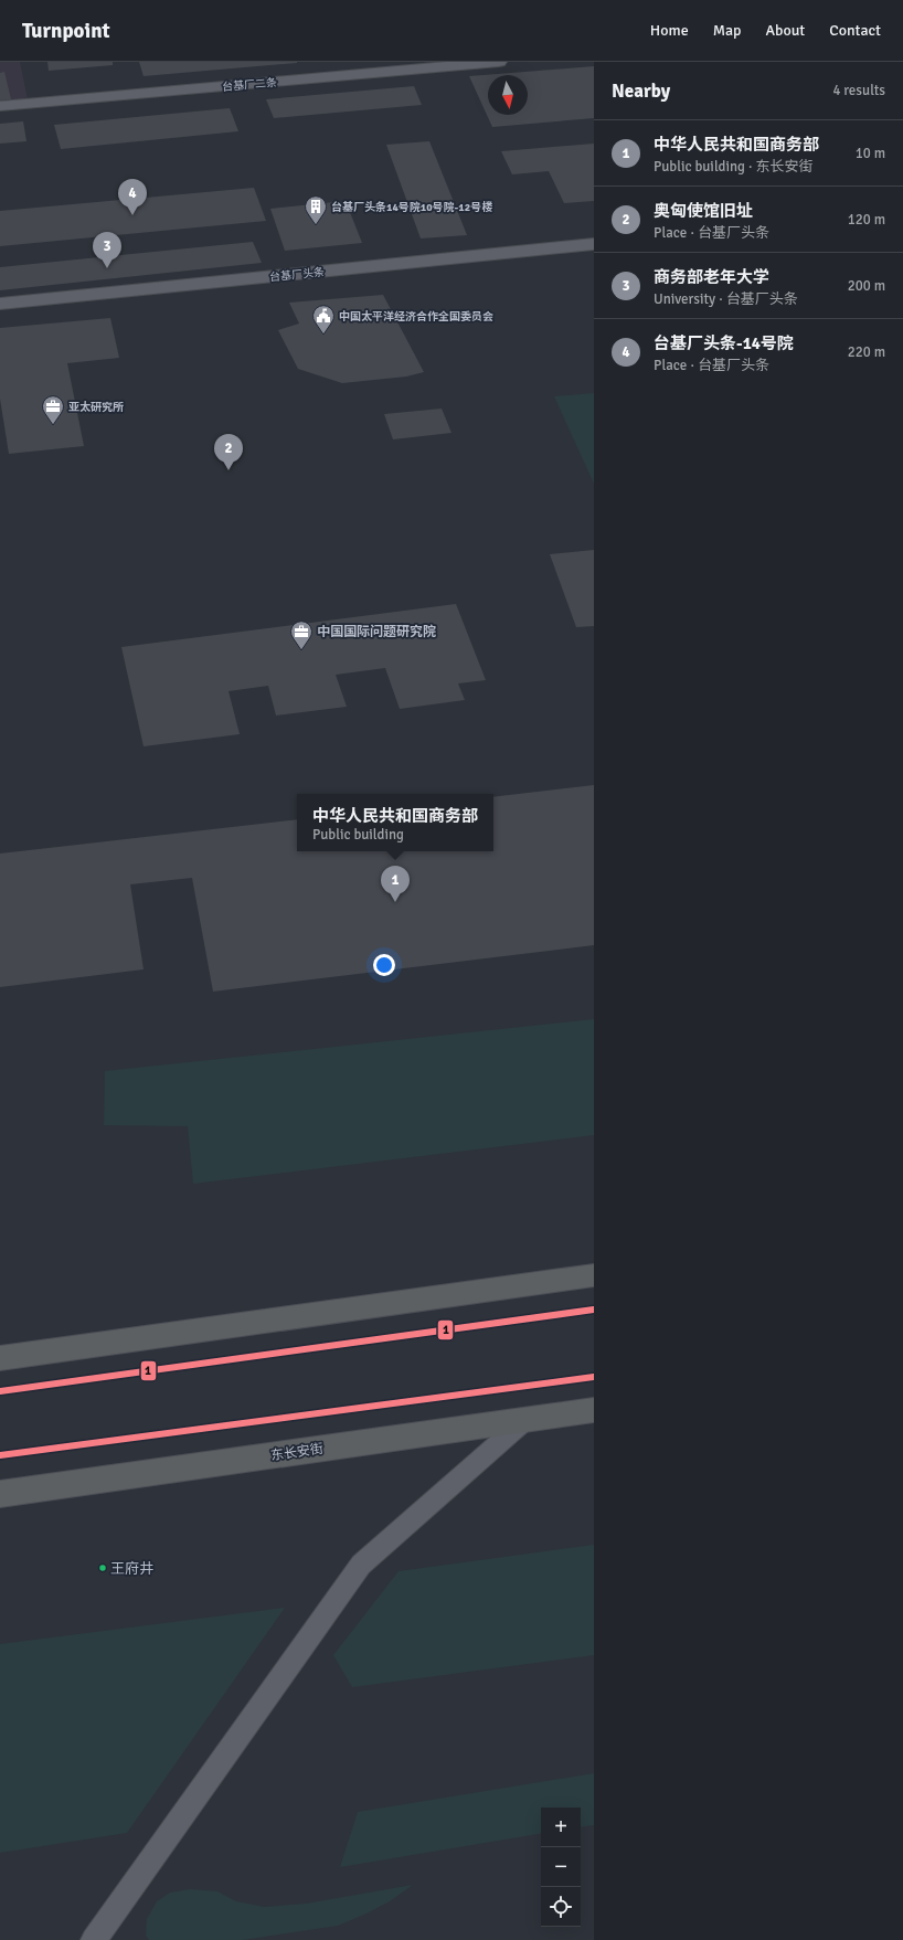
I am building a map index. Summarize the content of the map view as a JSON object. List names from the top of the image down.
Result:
{
  "streets": {
    "highway": ["东长安街"],
    "street": ["台基厂二条", "台基厂头条"]
  },
  "places": {
    "building": ["台基厂头条14号院10号院-12号楼"],
    "public building": ["中国太平洋经济合作全国委员会"],
    "office": ["亚太研究所", "中国国际问题研究院"],
    "other": ["王府井"]
  },
  "lines": ["transit line 1"],
  "north": "bottom",
  "page": {
    "header": "Turnpoint",
    "nav": [
      "Home",
      "Map",
      "About",
      "Contact"
    ],
    "heading": ["Nearby", "4 results"],
    "list": [
      {
        "mark": "1",
        "name": "中华人民共和国商务部",
        "note": "Public building · 东长安街",
        "value": "10 m"
      },
      {
        "mark": "2",
        "name": "奥匈使馆旧址",
        "note": "Place · 台基厂头条",
        "value": "120 m"
      },
      {
        "mark": "3",
        "name": "商务部老年大学",
        "note": "University · 台基厂头条",
        "value": "200 m"
      },
      {
        "mark": "4",
        "name": "台基厂头条-14号院",
        "note": "Place · 台基厂头条",
        "value": "220 m"
      }
    ],
    "pins": [
      "4",
      "3",
      "2",
      "1"
    ],
    "popup": ["中华人民共和国商务部", "Public building"],
    "map_buttons": ["+", "−"]
  }
}
